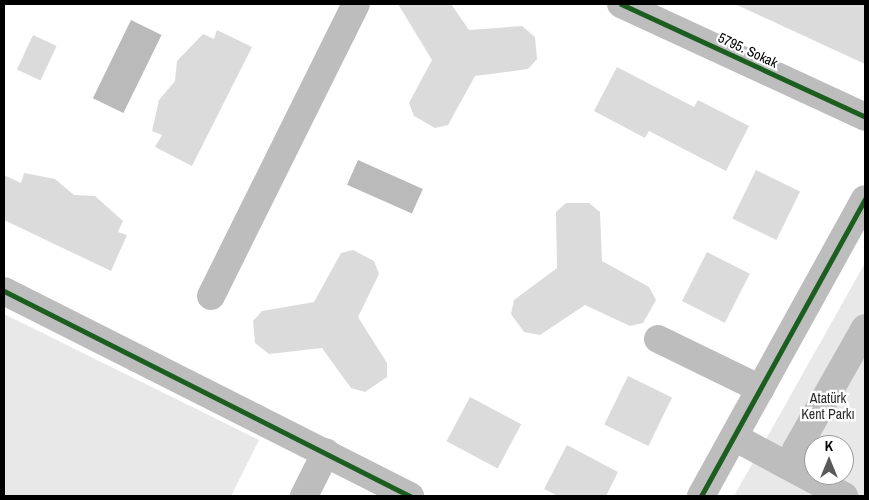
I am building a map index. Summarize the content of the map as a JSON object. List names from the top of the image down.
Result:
{
  "streets": {
    "street": ["5795. Sokak"]
  },
  "parks": ["Atatürk Kent Parkı"],
  "north": "top"
}
